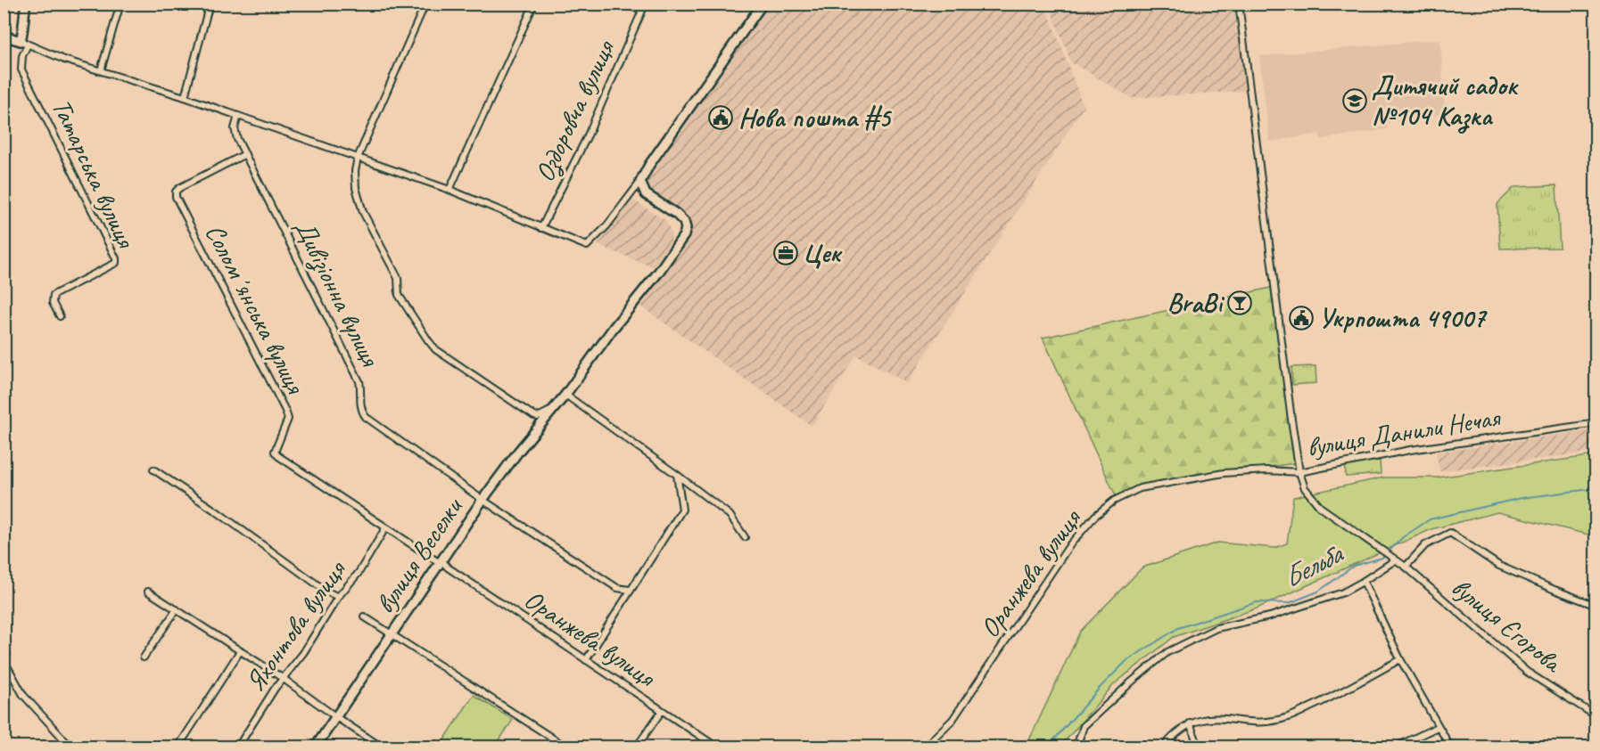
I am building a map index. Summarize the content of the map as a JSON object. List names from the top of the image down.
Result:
{
  "streets": {
    "street": [
      "Оздоровча вулиця",
      "Татарська вулиця",
      "Дивізіонна вулиця",
      "Соломʼянська вулиця",
      "вулиця Данили Нечая",
      "вулиця Веселки",
      "Оранжева вулиця",
      "вулиця Єгорова",
      "Яхонтова вулиця"
    ]
  },
  "crossings": [
    ["Дивізіонна вулиця", "Соломʼянська вулиця"],
    ["Дивізіонна вулиця", "вулиця Веселки"],
    ["Соломʼянська вулиця", "вулиця Веселки"],
    ["Соломʼянська вулиця", "Оранжева вулиця"],
    ["Соломʼянська вулиця", "Яхонтова вулиця"],
    ["вулиця Данили Нечая", "Оранжева вулиця"],
    ["вулиця Данили Нечая", "вулиця Єгорова"],
    ["вулиця Веселки", "Оранжева вулиця"],
    ["Оранжева вулиця", "вулиця Єгорова"]
  ],
  "water": ["Бельба"],
  "places": {
    "school or university": ["Дитячий садок №104 Казка"],
    "public building": ["Нова пошта #5", "Укрпошта 49007"],
    "office": ["Цек"],
    "bar": ["BraBi"]
  }
}
